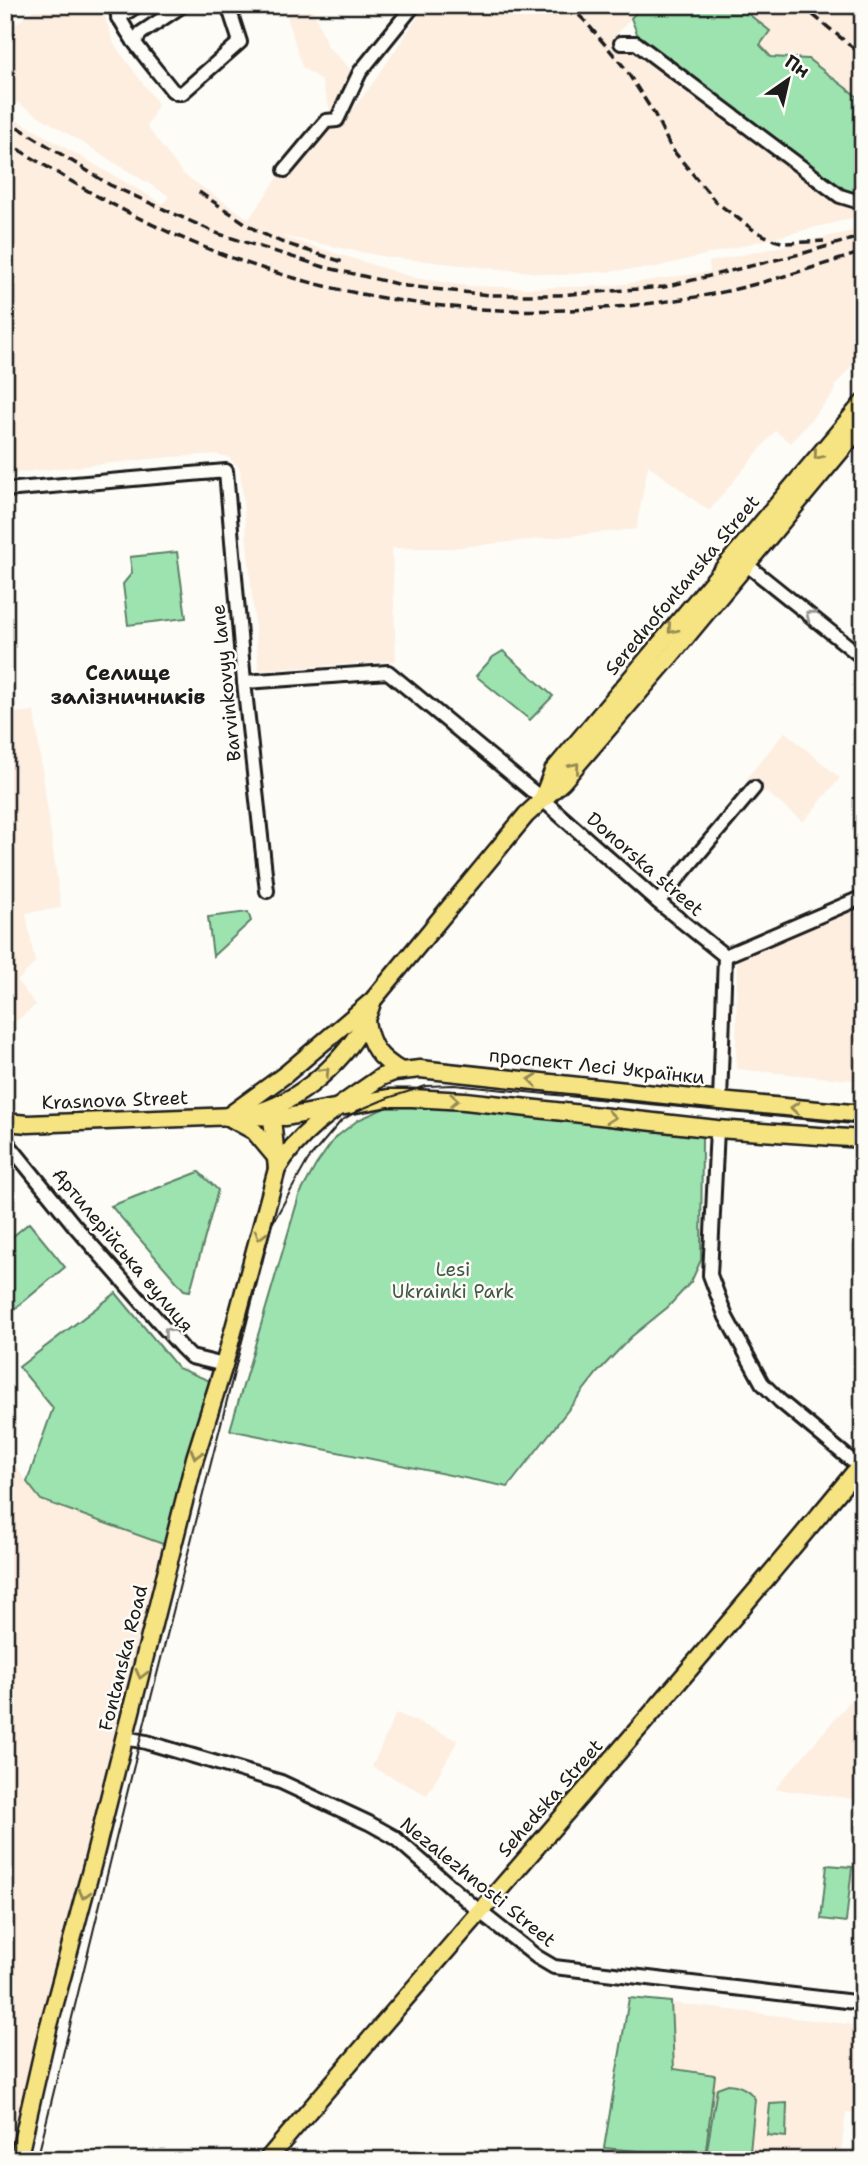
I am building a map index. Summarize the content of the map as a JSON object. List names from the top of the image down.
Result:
{
  "streets": {
    "main road": [
      "Serednofontanska Street",
      "проспект Лесі Українки",
      "Krasnova Street",
      "Fontanska Road",
      "Sehedska Street"
    ],
    "street": [
      "Barvinkovyy lane",
      "Donorska street",
      "Артилерійська вулиця",
      "Nezalezhnosti Street"
    ]
  },
  "crossings": [
    ["Serednofontanska Street", "Donorska street"],
    ["Serednofontanska Street", "проспект Лесі Українки"],
    ["Serednofontanska Street", "Krasnova Street"],
    ["Barvinkovyy lane", "Donorska street"],
    ["проспект Лесі Українки", "Krasnova Street"],
    ["проспект Лесі Українки", "Fontanska Road"],
    ["Артилерійська вулиця", "Fontanska Road"],
    ["Fontanska Road", "Nezalezhnosti Street"],
    ["Sehedska Street", "Nezalezhnosti Street"]
  ],
  "one_way": ["Артилерійська вулиця", "Fontanska Road"],
  "districts": ["Селище залізничників"],
  "parks": ["Lesi Ukrainki Park"],
  "north": "top right"
}
